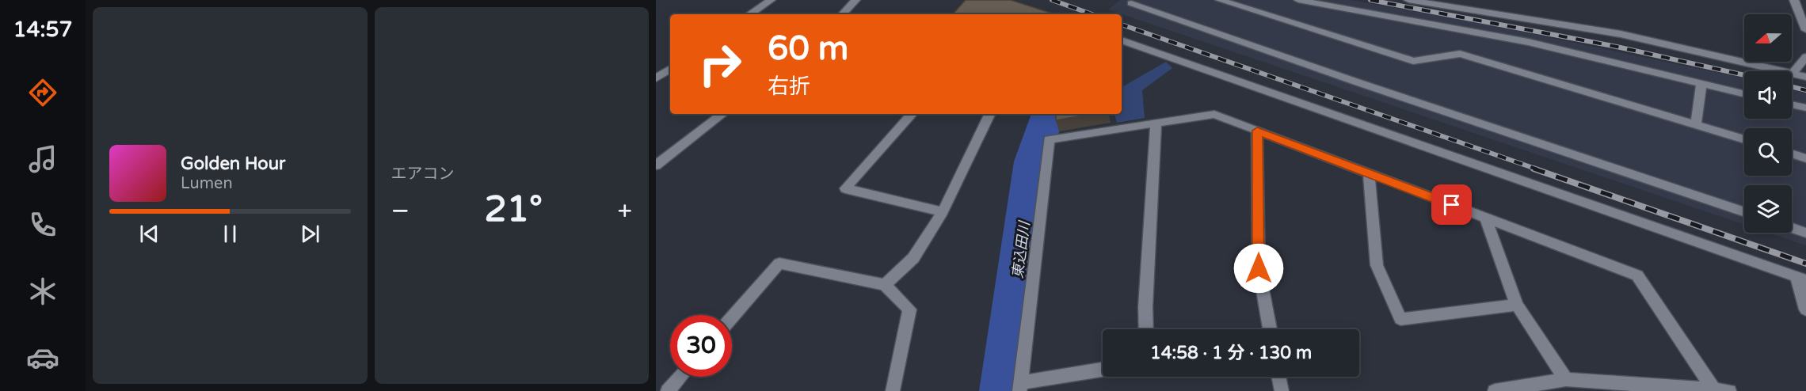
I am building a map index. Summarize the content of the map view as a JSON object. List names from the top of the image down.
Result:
{
  "water": ["東込田川"],
  "north": "left",
  "page": {
    "tabs": "14:57",
    "tile": "エアコン",
    "turn": ["60 m", "右折"],
    "song": ["Golden Hour", "Lumen"],
    "heat": ["−", "21°", "+"],
    "limit": "30",
    "trip": "14:58 · 1 分 · 130 m"
  }
}
